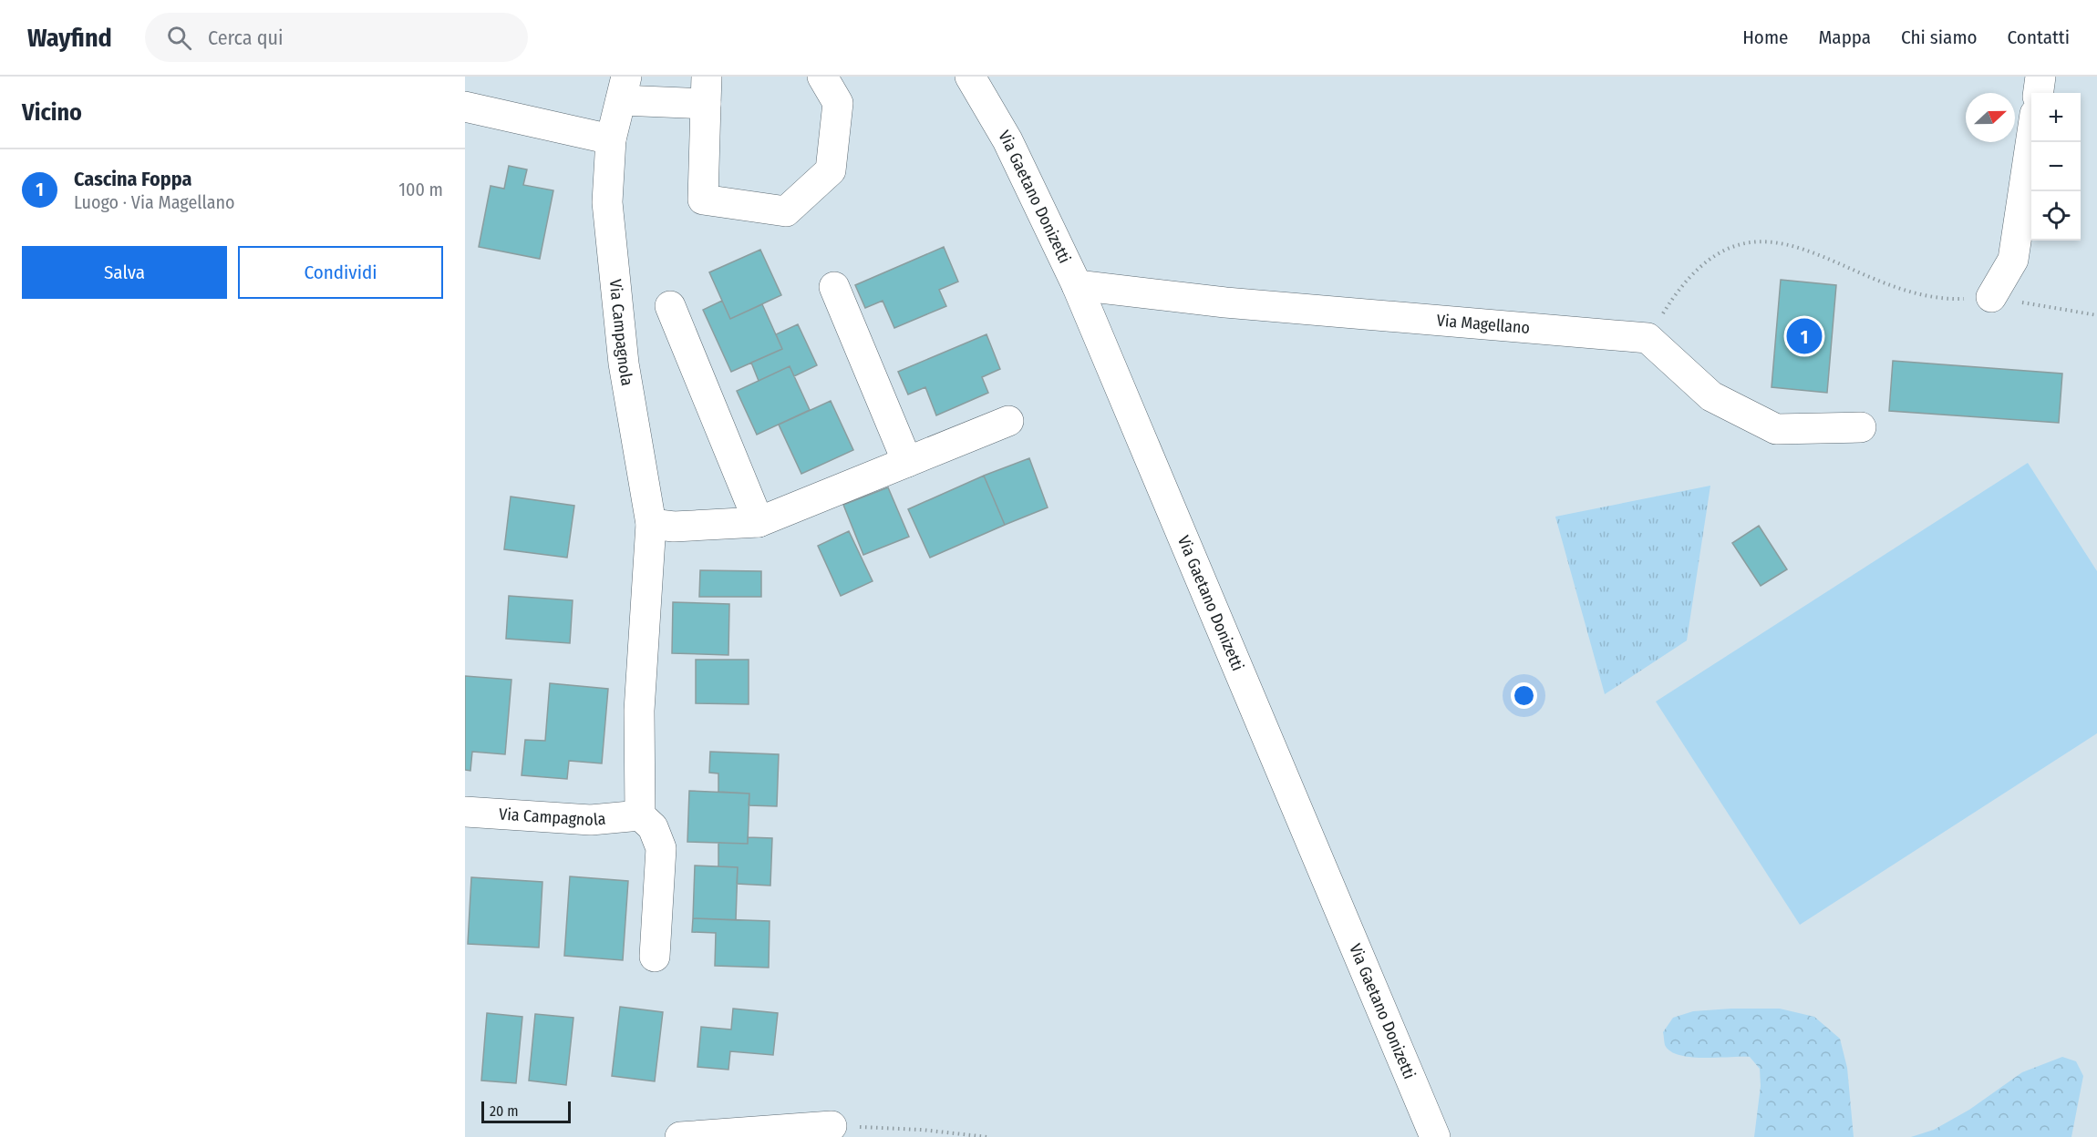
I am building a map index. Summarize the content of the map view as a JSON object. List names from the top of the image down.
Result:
{
  "streets": {
    "street": ["Via Gaetano Donizetti", "Via Magellano", "Via Campagnola"]
  },
  "crossings": [
    ["Via Gaetano Donizetti", "Via Magellano"]
  ],
  "scale_bar": "20 m",
  "north": "right",
  "page": {
    "header": "Wayfind",
    "search": "Cerca qui",
    "nav": [
      "Home",
      "Mappa",
      "Chi siamo",
      "Contatti"
    ],
    "heading": "Vicino",
    "map_buttons": ["+", "−"],
    "list": [
      {
        "mark": "1",
        "name": "Cascina Foppa",
        "note": "Luogo · Via Magellano",
        "value": "100 m"
      }
    ],
    "buttons": ["Salva", "Condividi"],
    "pins": "1",
    "scale": "20 m"
  }
}
